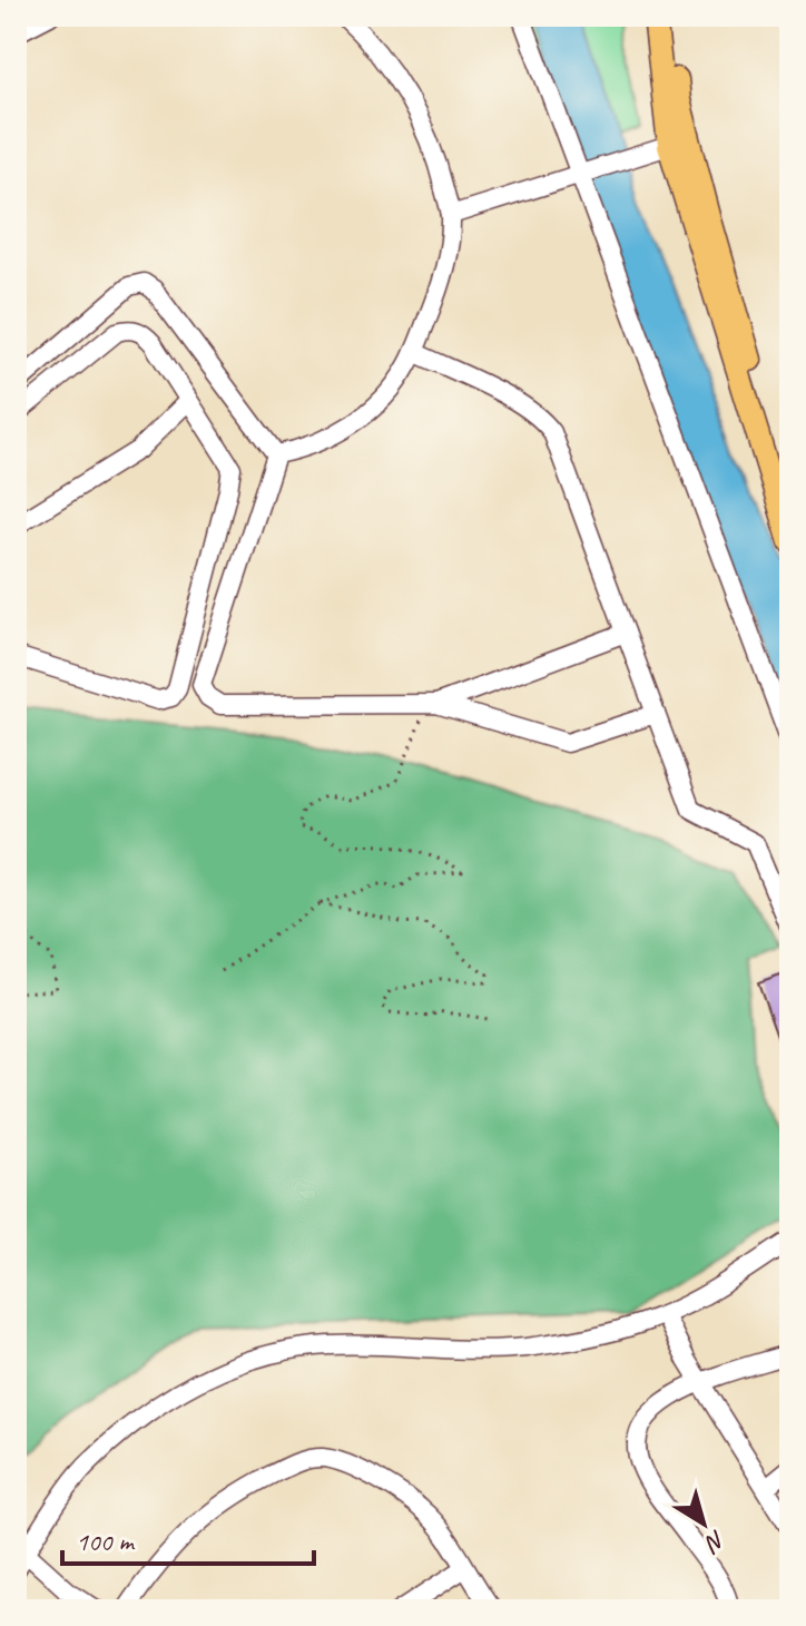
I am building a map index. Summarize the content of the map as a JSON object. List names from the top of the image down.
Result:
{
  "scale_bar": "100 m",
  "north": "bottom right"
}
